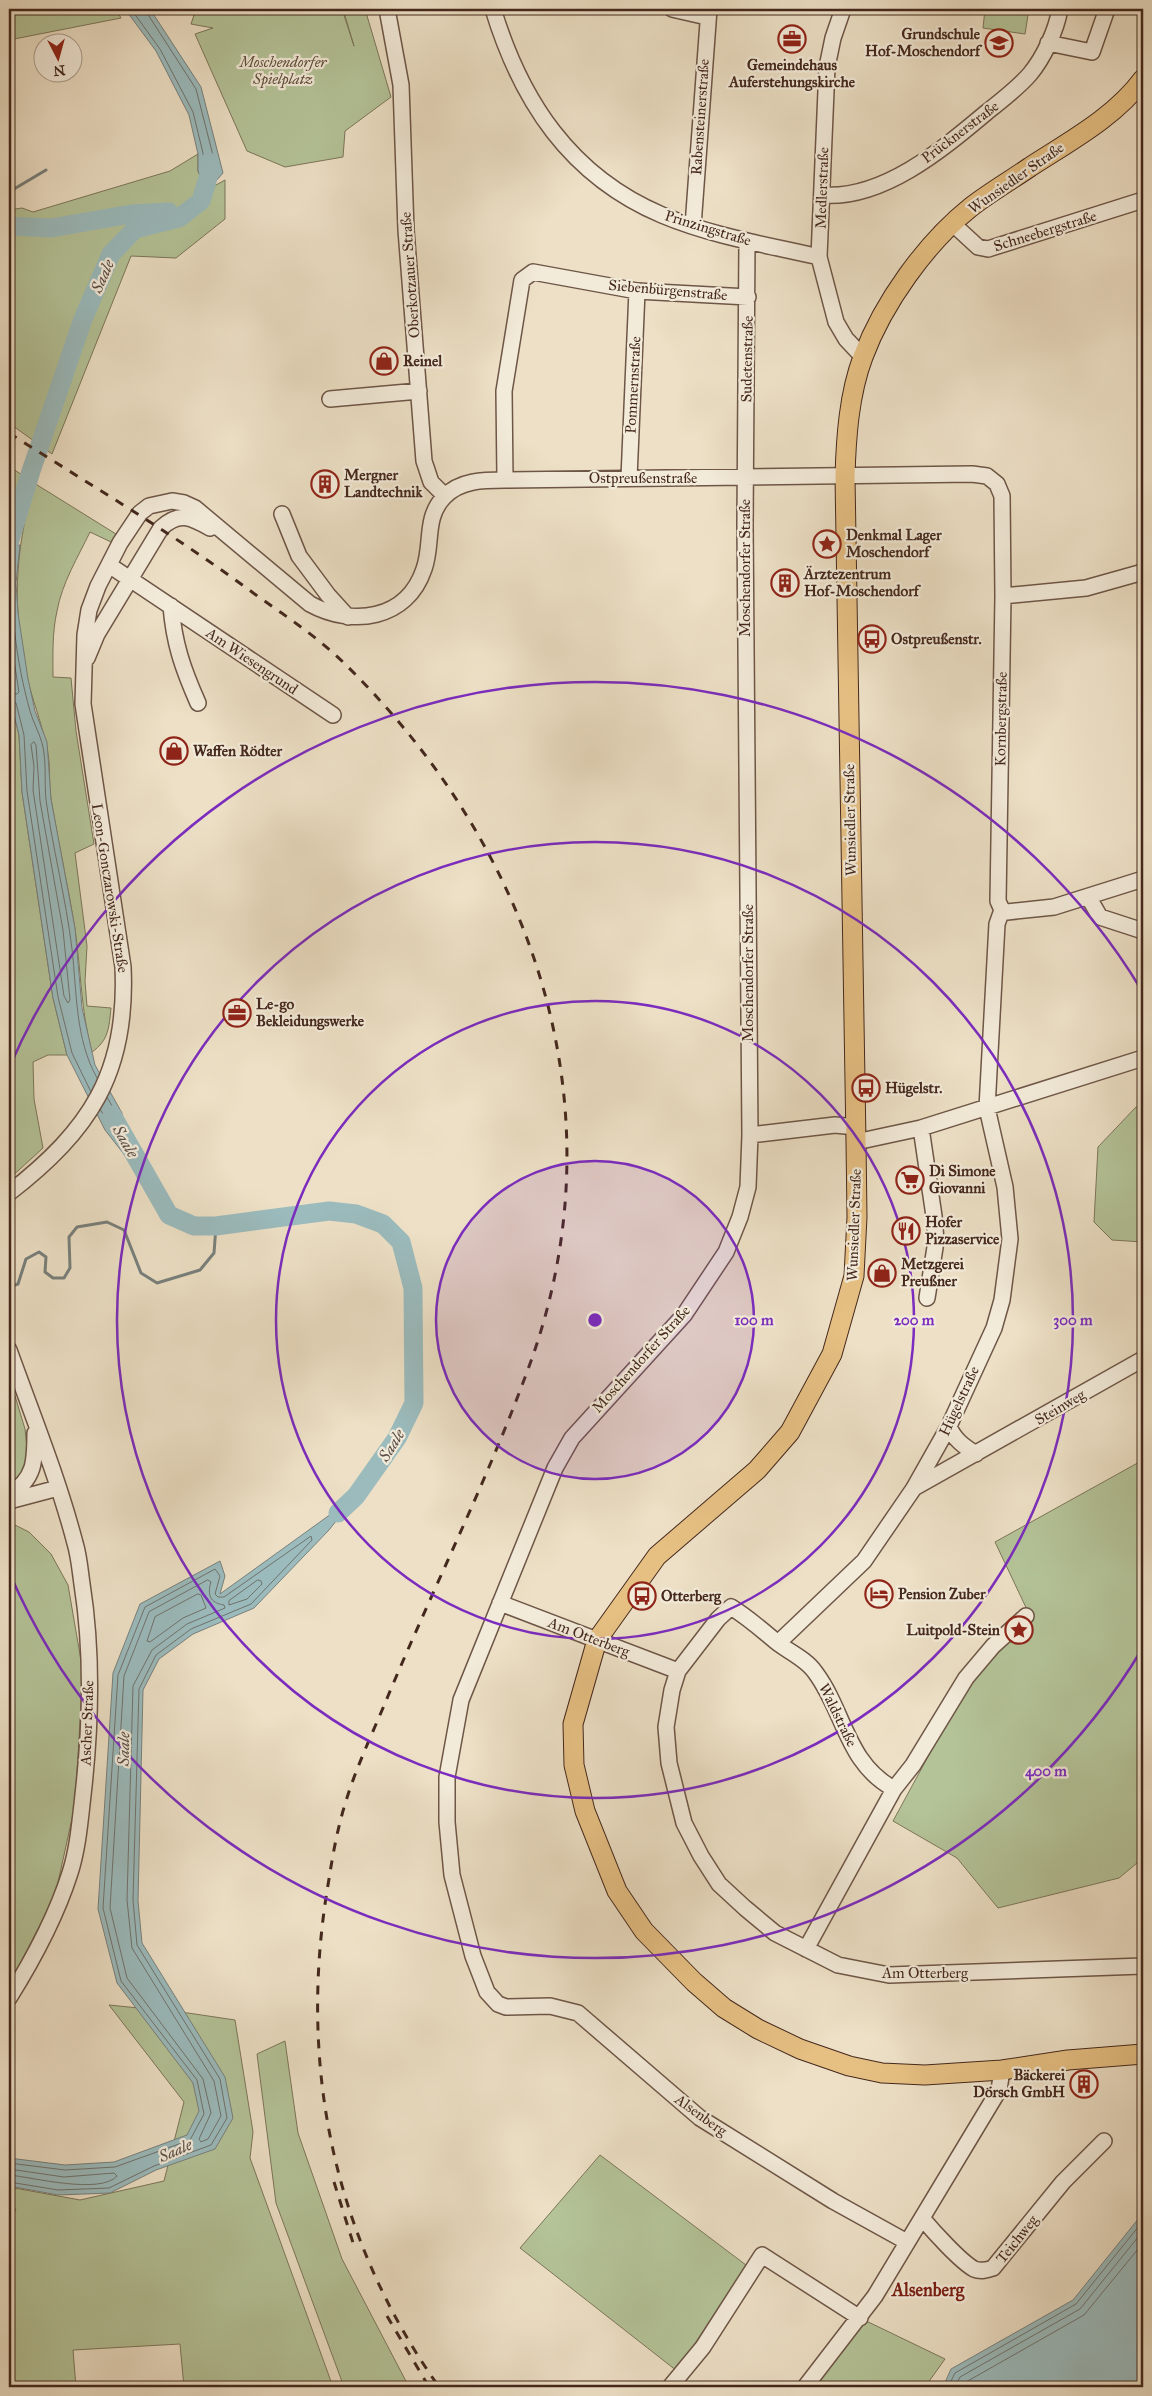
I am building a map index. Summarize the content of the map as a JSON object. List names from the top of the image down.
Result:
{
  "streets": {
    "main road": ["Wunsiedler Straße"],
    "street": [
      "Rabensteinerstraße",
      "Prücknerstraße",
      "Medlerstraße",
      "Prinzingstraße",
      "Schneebergstraße",
      "Oberkotzauer Straße",
      "Siebenbürgenstraße",
      "Sudetenstraße",
      "Pommernstraße",
      "Ostpreußenstraße",
      "Moschendorfer Straße",
      "Am Wiesengrund",
      "Kornbergstraße",
      "Leon-Gonczarowski-Straße",
      "Hügelstraße",
      "Steinweg",
      "Am Otterberg",
      "Waldstraße",
      "Ascher Straße",
      "Alsenberg",
      "Teichweg"
    ]
  },
  "crossings": [
    ["Rabensteinerstraße", "Prinzingstraße"],
    ["Prücknerstraße", "Medlerstraße"],
    ["Wunsiedler Straße", "Medlerstraße"],
    ["Wunsiedler Straße", "Schneebergstraße"],
    ["Wunsiedler Straße", "Ostpreußenstraße"],
    ["Wunsiedler Straße", "Kornbergstraße"],
    ["Wunsiedler Straße", "Am Otterberg"],
    ["Medlerstraße", "Prinzingstraße"],
    ["Prinzingstraße", "Sudetenstraße"],
    ["Oberkotzauer Straße", "Ostpreußenstraße"],
    ["Siebenbürgenstraße", "Sudetenstraße"],
    ["Siebenbürgenstraße", "Pommernstraße"],
    ["Siebenbürgenstraße", "Ostpreußenstraße"],
    ["Sudetenstraße", "Ostpreußenstraße"],
    ["Sudetenstraße", "Moschendorfer Straße"],
    ["Pommernstraße", "Ostpreußenstraße"],
    ["Ostpreußenstraße", "Moschendorfer Straße"],
    ["Ostpreußenstraße", "Kornbergstraße"],
    ["Moschendorfer Straße", "Am Otterberg"],
    ["Moschendorfer Straße", "Alsenberg"],
    ["Am Wiesengrund", "Leon-Gonczarowski-Straße"],
    ["Kornbergstraße", "Hügelstraße"],
    ["Hügelstraße", "Steinweg"],
    ["Hügelstraße", "Waldstraße"],
    ["Am Otterberg", "Waldstraße"]
  ],
  "districts": ["Alsenberg"],
  "water": ["Saale"],
  "parks": ["Moschendorfer Spielplatz"],
  "places": {
    "office": ["Gemeindehaus Auferstehungskirche", "Le-go Bekleidungswerke"],
    "school or university": ["Grundschule Hof-Moschendorf"],
    "shop": ["Reinel", "Waffen Rödter", "Metzgerei Preußner"],
    "building": ["Mergner Landtechnik", "Ärztezentrum Hof-Moschendorf", "Bäckerei Dörsch GmbH"],
    "place": ["Denkmal Lager Moschendorf", "Luitpold-Stein"],
    "bus stop": ["Ostpreußenstr.", "Hügelstr.", "Otterberg"],
    "supermarket": ["Di Simone Giovanni"],
    "restaurant": ["Hofer Pizzaservice"],
    "hotel": ["Pension Zuber"]
  },
  "north": "bottom",
  "rings": [
    "100 m",
    "200 m",
    "300 m",
    "400 m"
  ]
}
